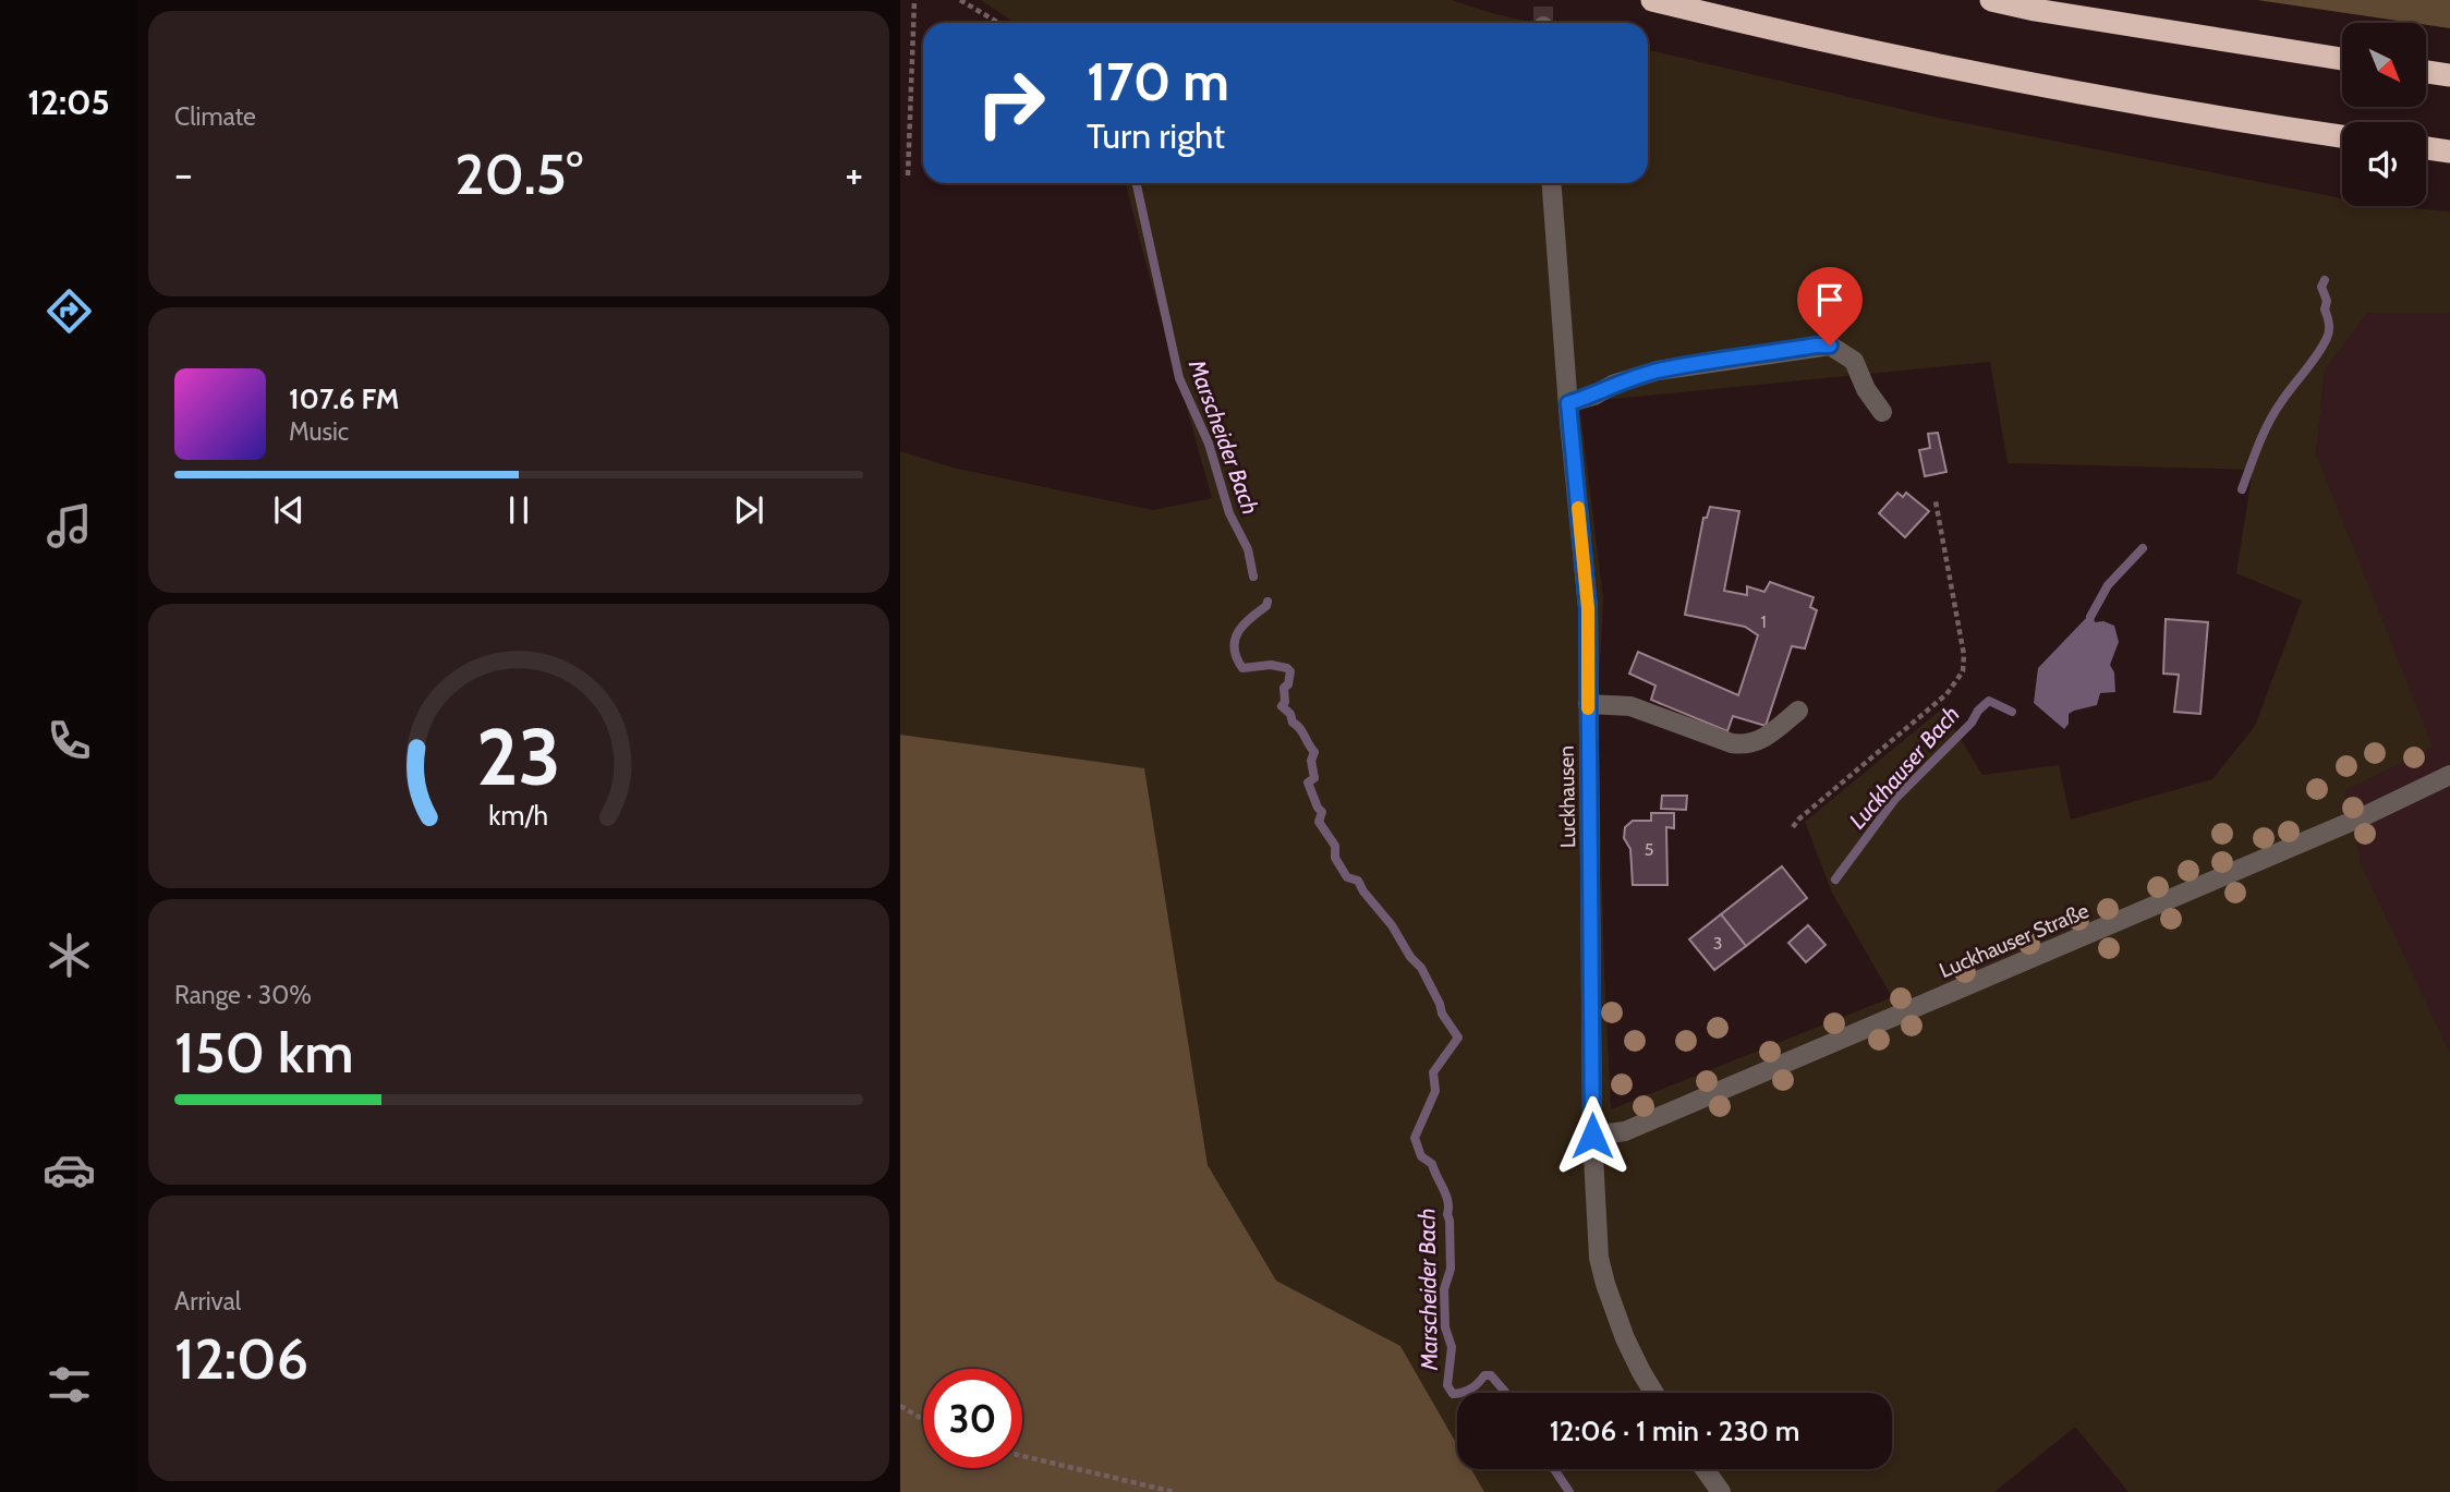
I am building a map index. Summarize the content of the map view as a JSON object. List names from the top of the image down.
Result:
{
  "streets": {
    "street": ["Luckhausen", "Luckhauser Straße"]
  },
  "crossings": [
    ["Luckhausen", "Luckhauser Straße"]
  ],
  "water": ["Marscheider Bach", "Luckhauser Bach"],
  "house_numbers": ["1", "5", "3"],
  "north": "bottom right",
  "page": {
    "tabs": "12:05",
    "tile": [
      "Climate",
      ["Range · 30%", "150 km"],
      ["Arrival", "12:06"]
    ],
    "turn": ["170 m", "Turn right"],
    "heat": ["−", "20.5°", "+"],
    "song": ["107.6 FM", "Music"],
    "limit": "30",
    "trip": "12:06 · 1 min · 230 m",
    "gauge": ["23", "km/h"]
  }
}
